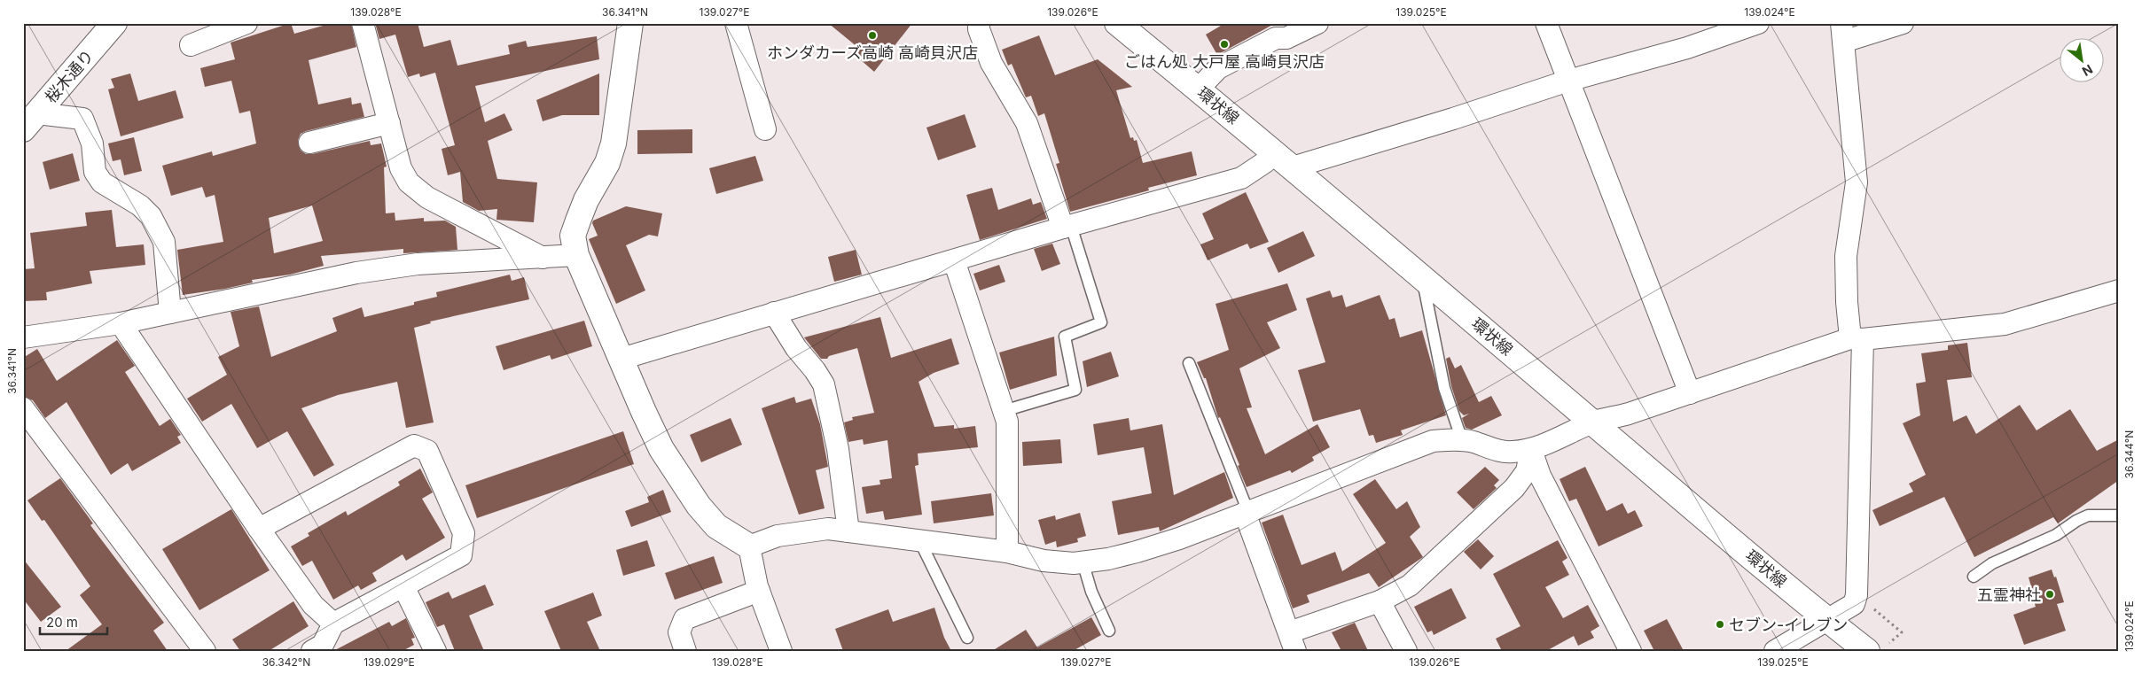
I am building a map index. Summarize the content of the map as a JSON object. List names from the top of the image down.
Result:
{
  "streets": {
    "street": ["桜木通り", "環状線"]
  },
  "places": [
    "ホンダカーズ高崎 高崎貝沢店",
    "ごはん処 大戸屋 高崎貝沢店",
    "五霊神社",
    "セブン-イレブン"
  ],
  "scale_bar": "20 m",
  "north": "bottom right",
  "coordinates": [
    "139.028°E",
    "36.341°N",
    "139.027°E",
    "139.026°E",
    "139.025°E",
    "139.024°E",
    "36.344°N",
    "36.342°N",
    "139.029°E"
  ]
}
